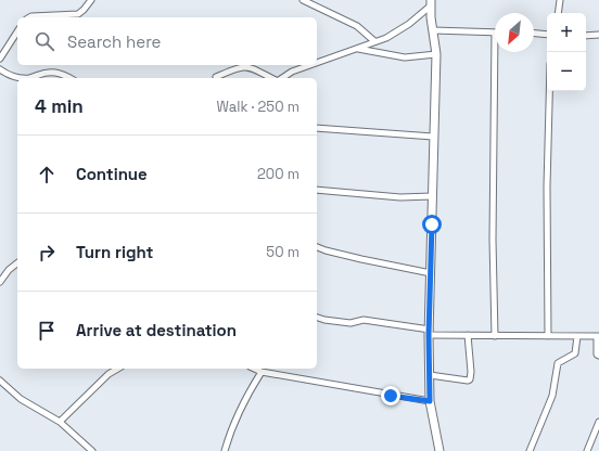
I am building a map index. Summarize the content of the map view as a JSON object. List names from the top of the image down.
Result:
{
  "north": "bottom left",
  "page": {
    "map_buttons": ["+", "−"],
    "search": "Search here",
    "heading": ["4 min", "Walk · 250 m"],
    "list": [
      ["Continue", "200 m"],
      ["Turn right", "50 m"],
      "Arrive at destination"
    ]
  }
}
